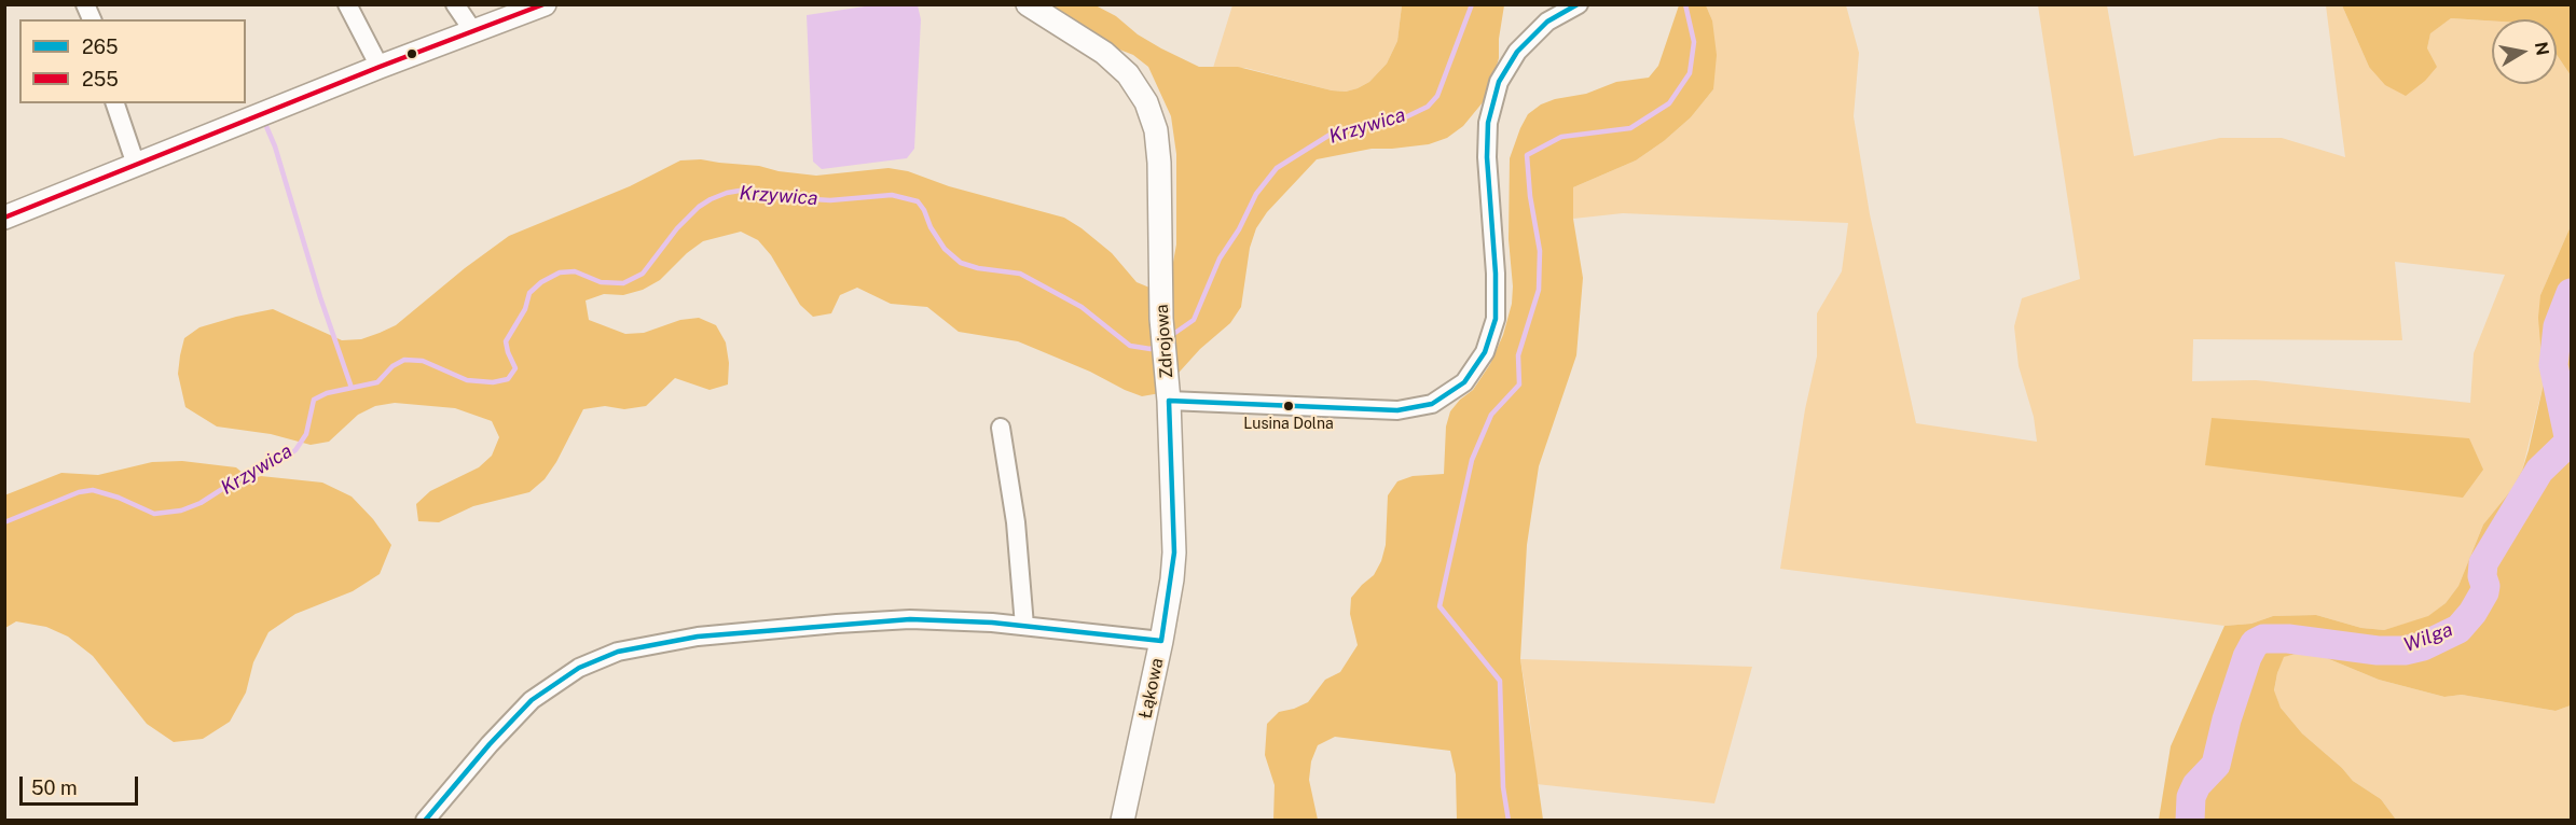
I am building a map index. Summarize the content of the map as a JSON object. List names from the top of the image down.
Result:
{
  "streets": {
    "street": ["Zdrojowa", "Łąkowa"]
  },
  "crossings": [
    ["Zdrojowa", "Łąkowa"]
  ],
  "water": ["Krzywica", "Wilga"],
  "places": ["Lusina Dolna"],
  "lines": ["transit line 265", "transit line 255"],
  "legend": ["265", "255"],
  "scale_bar": "50 m",
  "north": "right"
}
